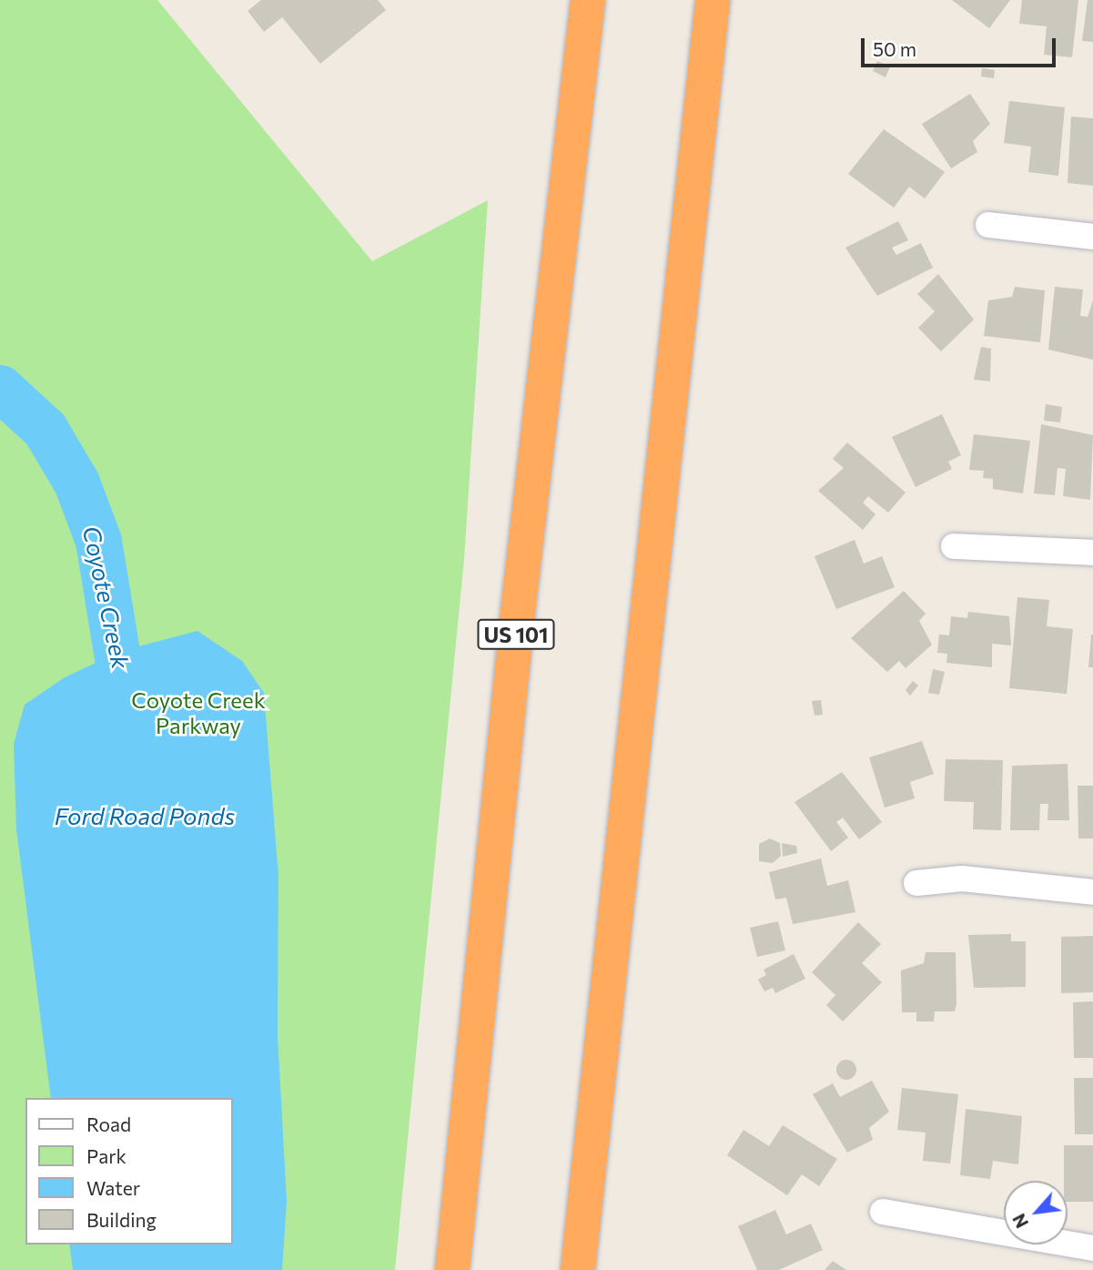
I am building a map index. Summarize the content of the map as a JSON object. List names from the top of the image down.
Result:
{
  "streets": {
    "highway": ["US 101"]
  },
  "water": ["Coyote Creek", "Ford Road Ponds"],
  "parks": ["Coyote Creek Parkway"],
  "legend": [
    "Road",
    "Park",
    "Water",
    "Building"
  ],
  "scale_bar": "50 m",
  "north": "bottom left"
}
